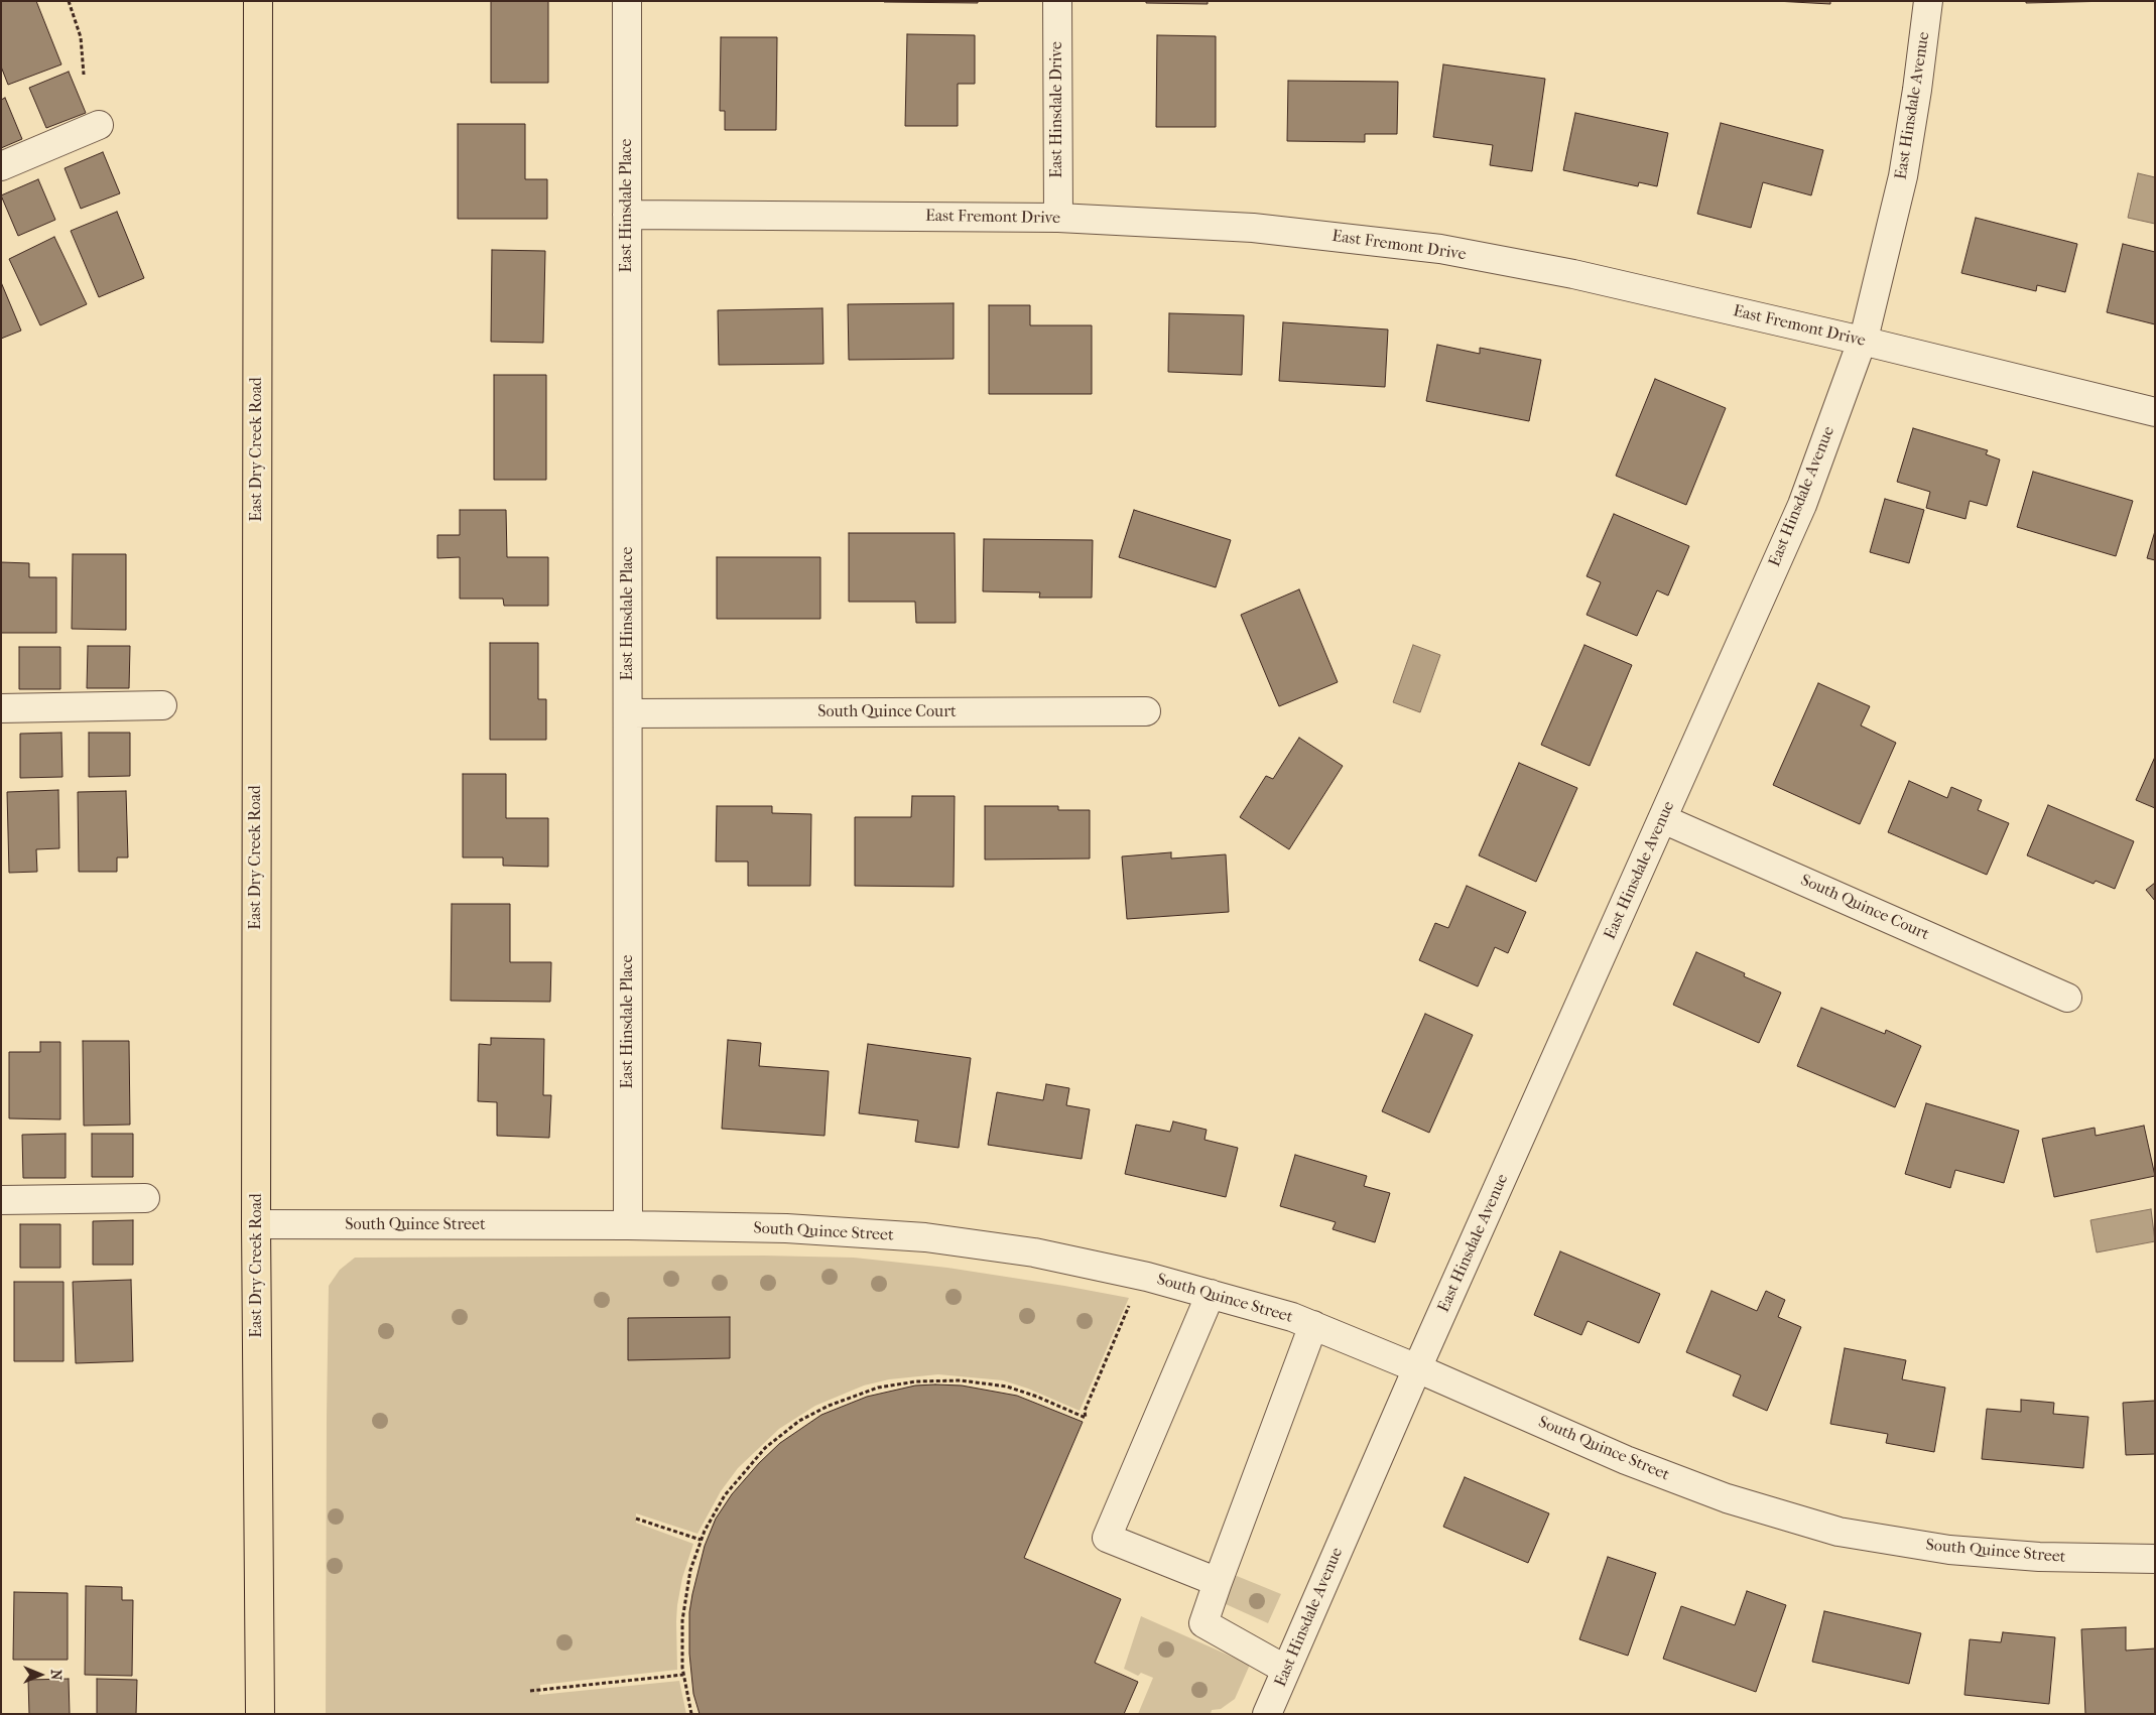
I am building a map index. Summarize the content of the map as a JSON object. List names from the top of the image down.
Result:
{
  "streets": {
    "main road": ["East Dry Creek Road"],
    "street": [
      "East Hinsdale Avenue",
      "East Hinsdale Drive",
      "East Hinsdale Place",
      "East Fremont Drive",
      "South Quince Court",
      "South Quince Street"
    ]
  },
  "crossings": [
    ["East Hinsdale Avenue", "East Fremont Drive"],
    ["East Hinsdale Avenue", "South Quince Court"],
    ["East Hinsdale Avenue", "South Quince Street"],
    ["East Hinsdale Drive", "East Fremont Drive"],
    ["East Hinsdale Place", "East Fremont Drive"],
    ["East Hinsdale Place", "South Quince Court"],
    ["East Hinsdale Place", "South Quince Street"],
    ["East Dry Creek Road", "South Quince Street"]
  ],
  "north": "right"
}
